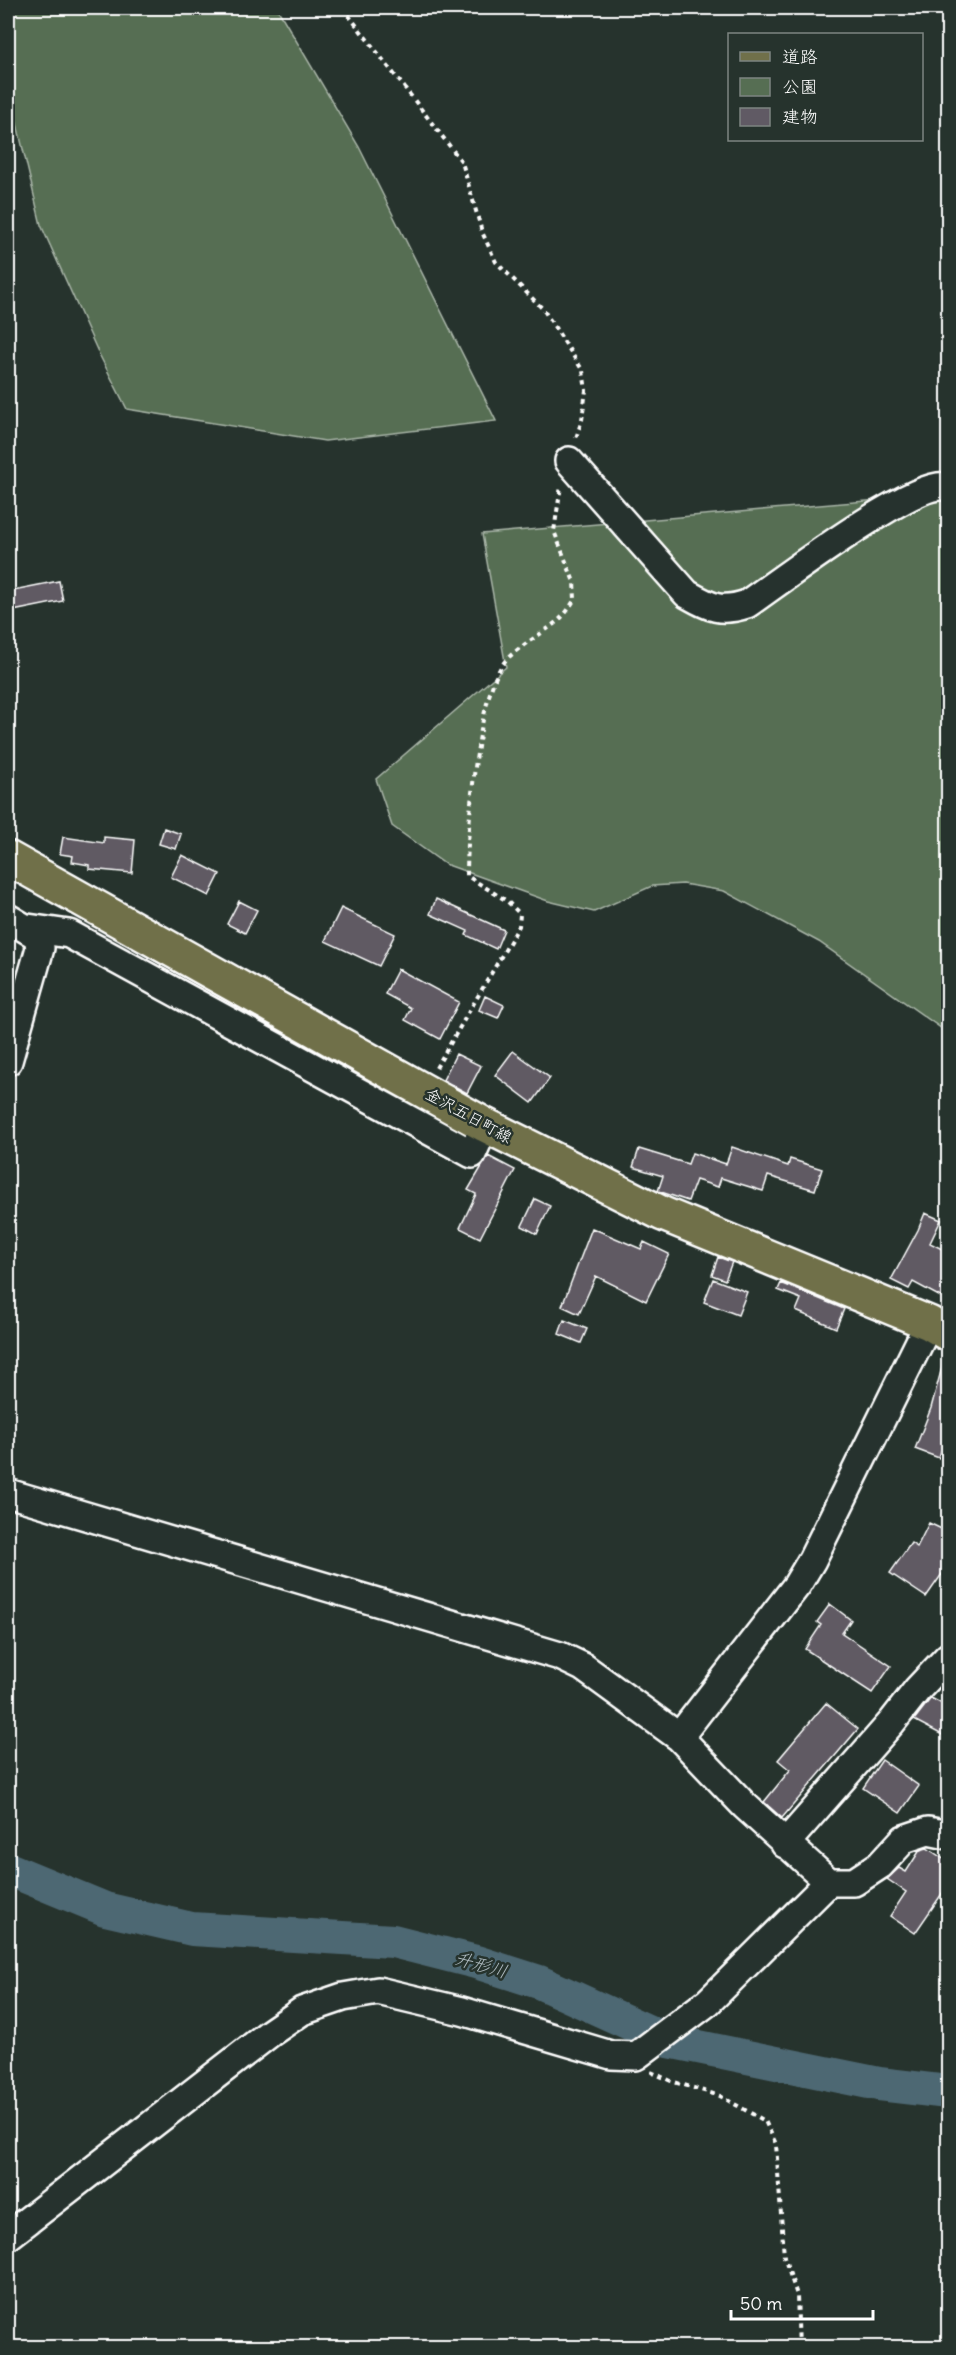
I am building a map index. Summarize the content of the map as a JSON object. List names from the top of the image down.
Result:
{
  "streets": {
    "main road": ["金沢五日町線"]
  },
  "water": ["升形川"],
  "legend": ["道路", "公園", "建物"],
  "scale_bar": "50 m"
}
